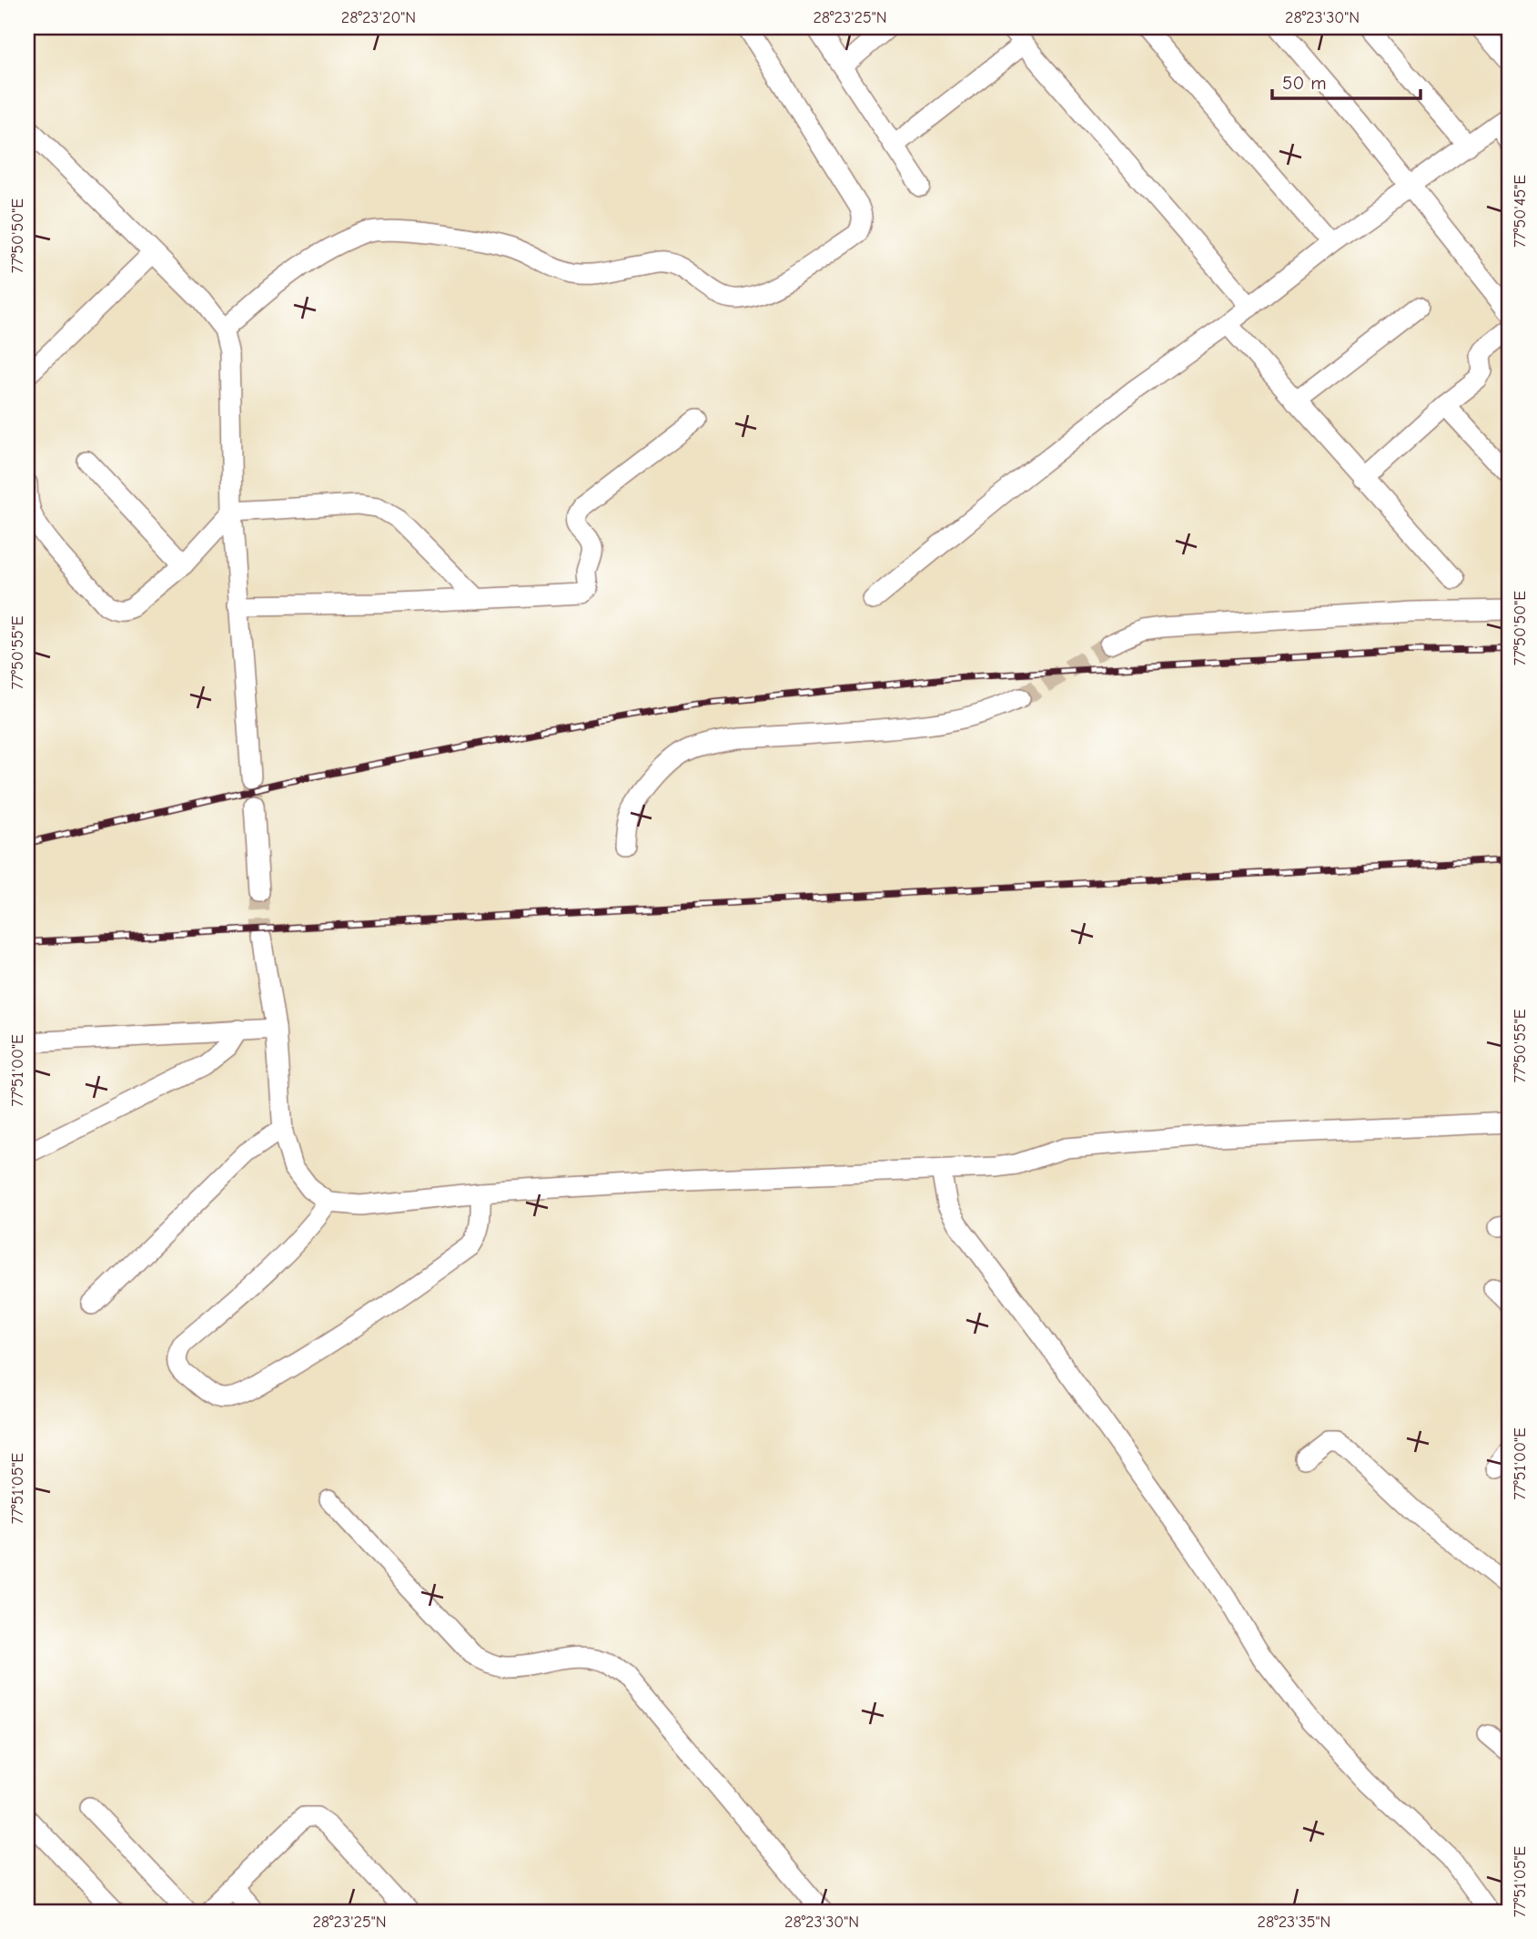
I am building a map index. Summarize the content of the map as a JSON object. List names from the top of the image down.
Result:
{
  "scale_bar": "50 m",
  "coordinates": [
    "28°23'20\"N",
    "28°23'25\"N",
    "28°23'30\"N",
    "77°50'45\"E",
    "77°50'50\"E",
    "77°50'55\"E",
    "77°51'00\"E",
    "77°51'05\"E",
    "28°23'35\"N"
  ]
}
